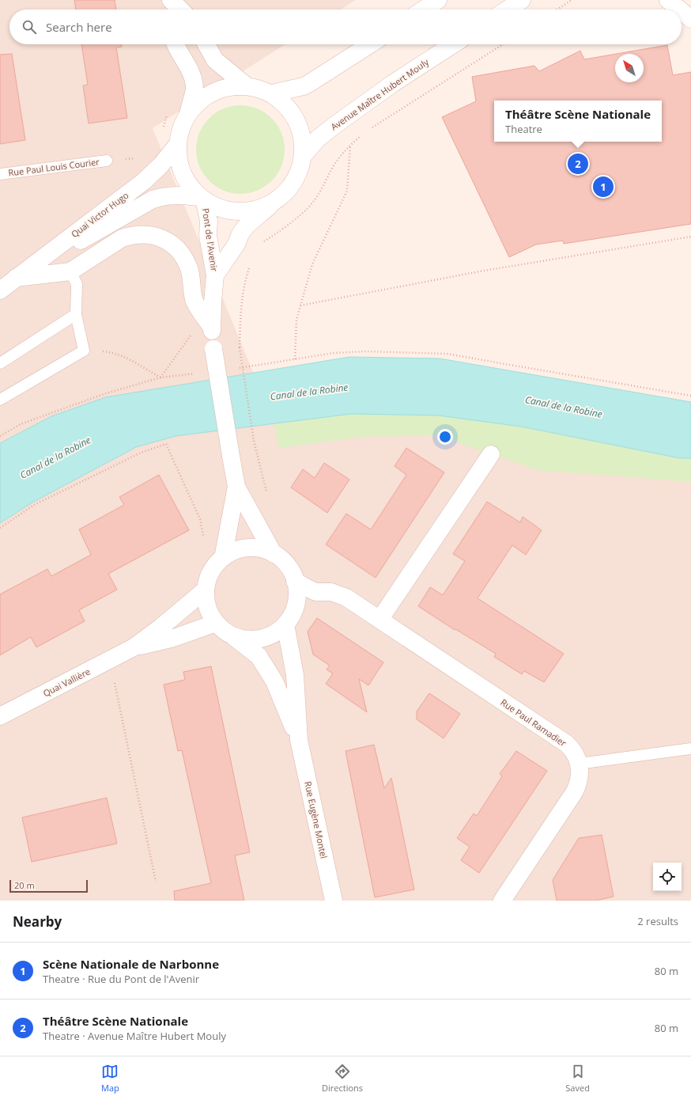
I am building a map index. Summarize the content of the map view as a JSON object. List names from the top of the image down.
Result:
{
  "streets": {
    "main road": [
      "Avenue Maître Hubert Mouly",
      "Quai Victor Hugo",
      "Pont de l'Avenir",
      "Quai Vallière",
      "Rue Paul Ramadier",
      "Rue Eugène Montel"
    ],
    "lane": ["Rue Paul Louis Courier"]
  },
  "crossings": [
    ["Quai Victor Hugo", "Pont de l'Avenir"],
    ["Quai Vallière", "Rue Paul Ramadier"],
    ["Quai Vallière", "Rue Eugène Montel"],
    ["Rue Paul Ramadier", "Rue Eugène Montel"]
  ],
  "water": ["Canal de la Robine"],
  "scale_bar": "20 m",
  "north": "top left",
  "page": {
    "search": "Search here",
    "popup": ["Théâtre Scène Nationale", "Theatre"],
    "pins": ["2", "1"],
    "scale": "20 m",
    "heading": ["Nearby", "2 results"],
    "list": [
      {
        "mark": "1",
        "name": "Scène Nationale de Narbonne",
        "note": "Theatre · Rue du Pont de l'Avenir",
        "value": "80 m"
      },
      {
        "mark": "2",
        "name": "Théâtre Scène Nationale",
        "note": "Theatre · Avenue Maître Hubert Mouly",
        "value": "80 m"
      }
    ],
    "nav": ["Map", "Directions", "Saved"]
  }
}
